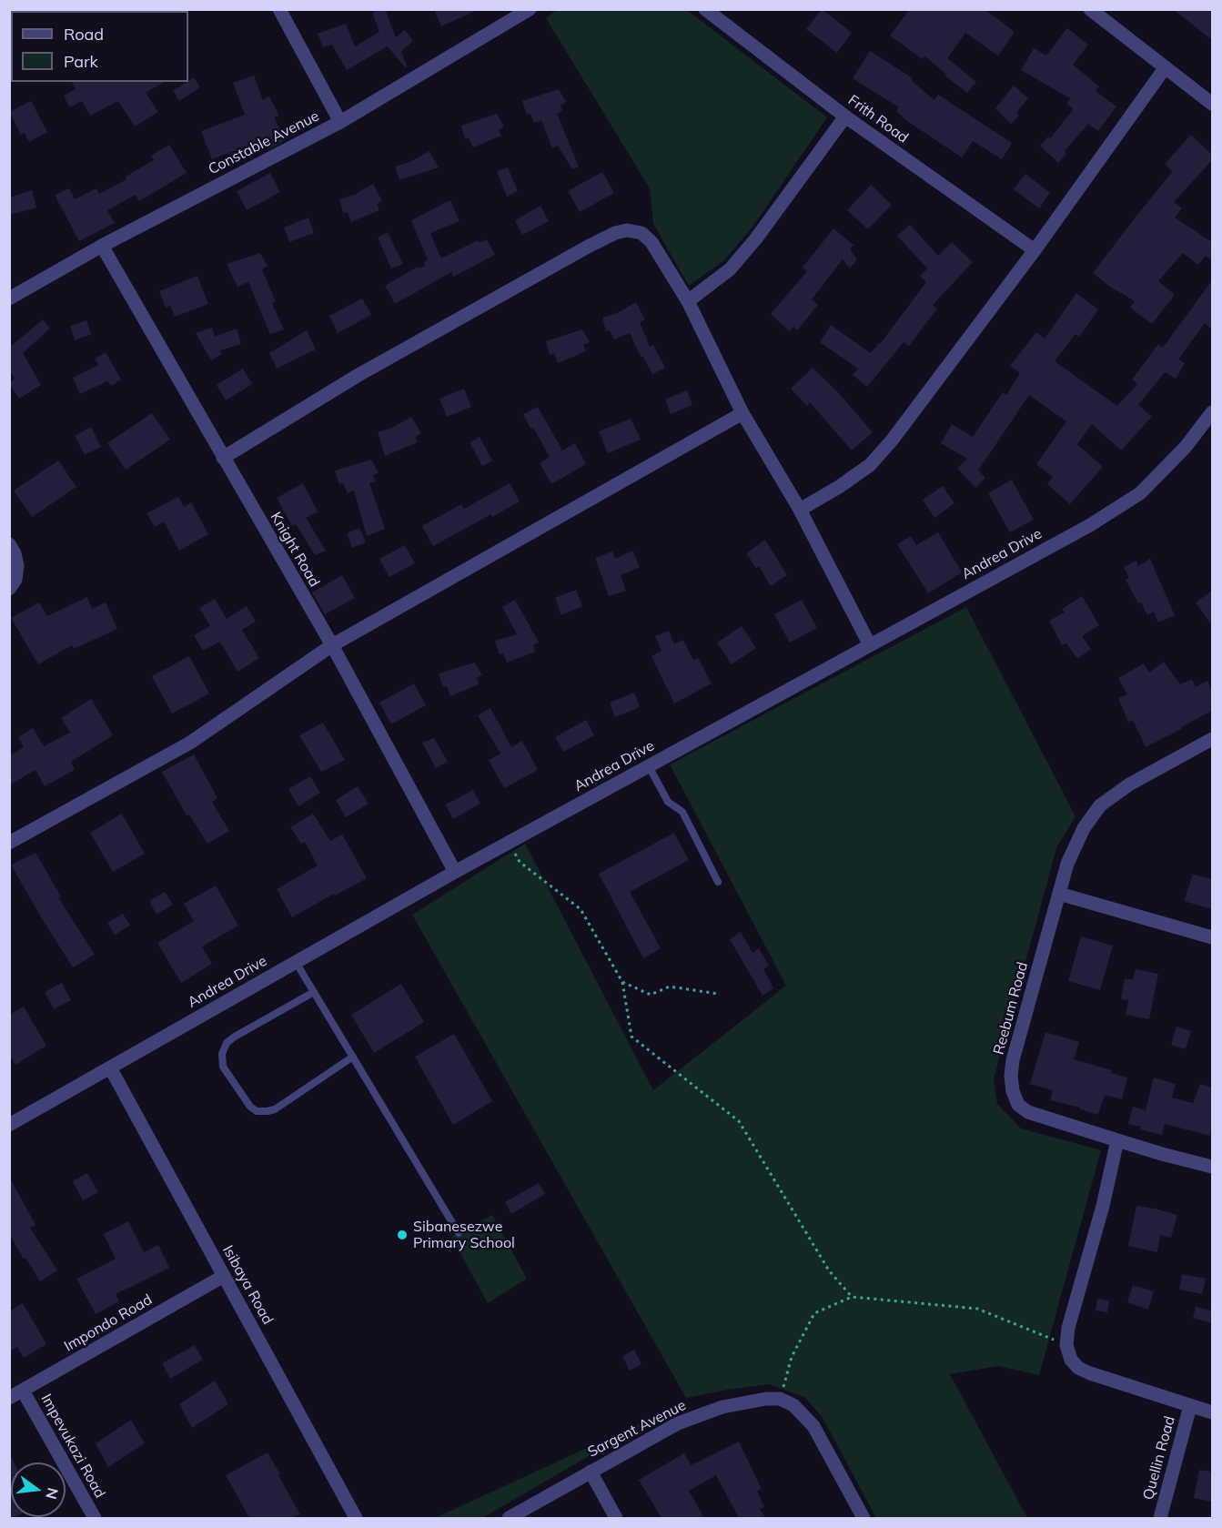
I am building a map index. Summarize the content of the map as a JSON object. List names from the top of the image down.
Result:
{
  "streets": {
    "street": [
      "Frith Road",
      "Constable Avenue",
      "Knight Road",
      "Andrea Drive",
      "Reebum Road",
      "Isibaya Road",
      "Impondo Road",
      "Sargent Avenue",
      "Impevukazi Road",
      "Quellin Road"
    ]
  },
  "crossings": [
    ["Constable Avenue", "Knight Road"],
    ["Knight Road", "Andrea Drive"],
    ["Andrea Drive", "Isibaya Road"],
    ["Isibaya Road", "Impondo Road"],
    ["Impondo Road", "Impevukazi Road"]
  ],
  "places": ["Sibanesezwe Primary School"],
  "legend": ["Road", "Park"],
  "north": "right"
}
